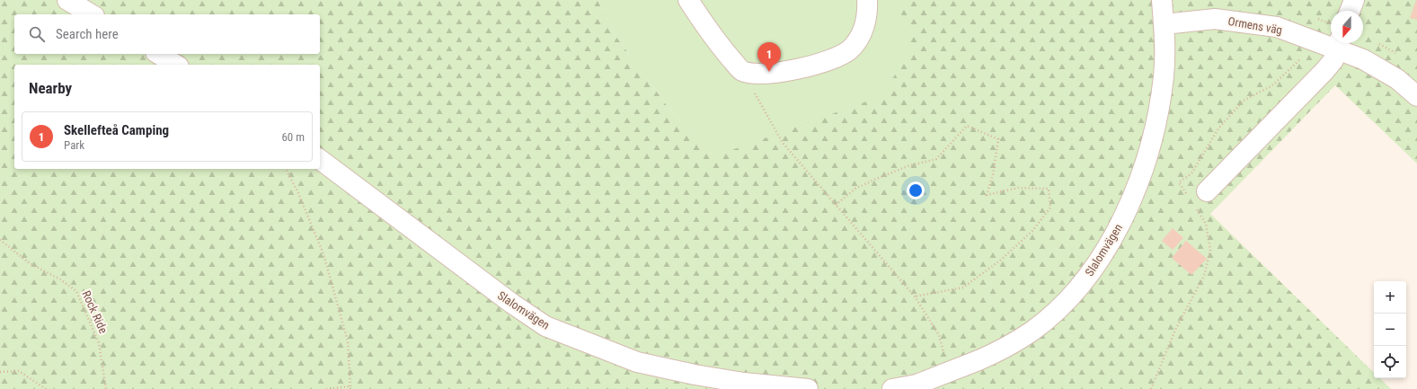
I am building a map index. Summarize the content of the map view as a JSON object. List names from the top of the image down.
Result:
{
  "streets": {
    "street": ["Ormens väg", "Slalomvägen"],
    "path": ["Rock Ride"]
  },
  "crossings": [
    ["Ormens väg", "Slalomvägen"]
  ],
  "north": "bottom",
  "page": {
    "search": "Search here",
    "pins": "1",
    "heading": "Nearby",
    "list": [
      {
        "mark": "1",
        "name": "Skellefteå Camping",
        "note": "Park",
        "value": "60 m"
      }
    ],
    "map_buttons": ["+", "−"]
  }
}
